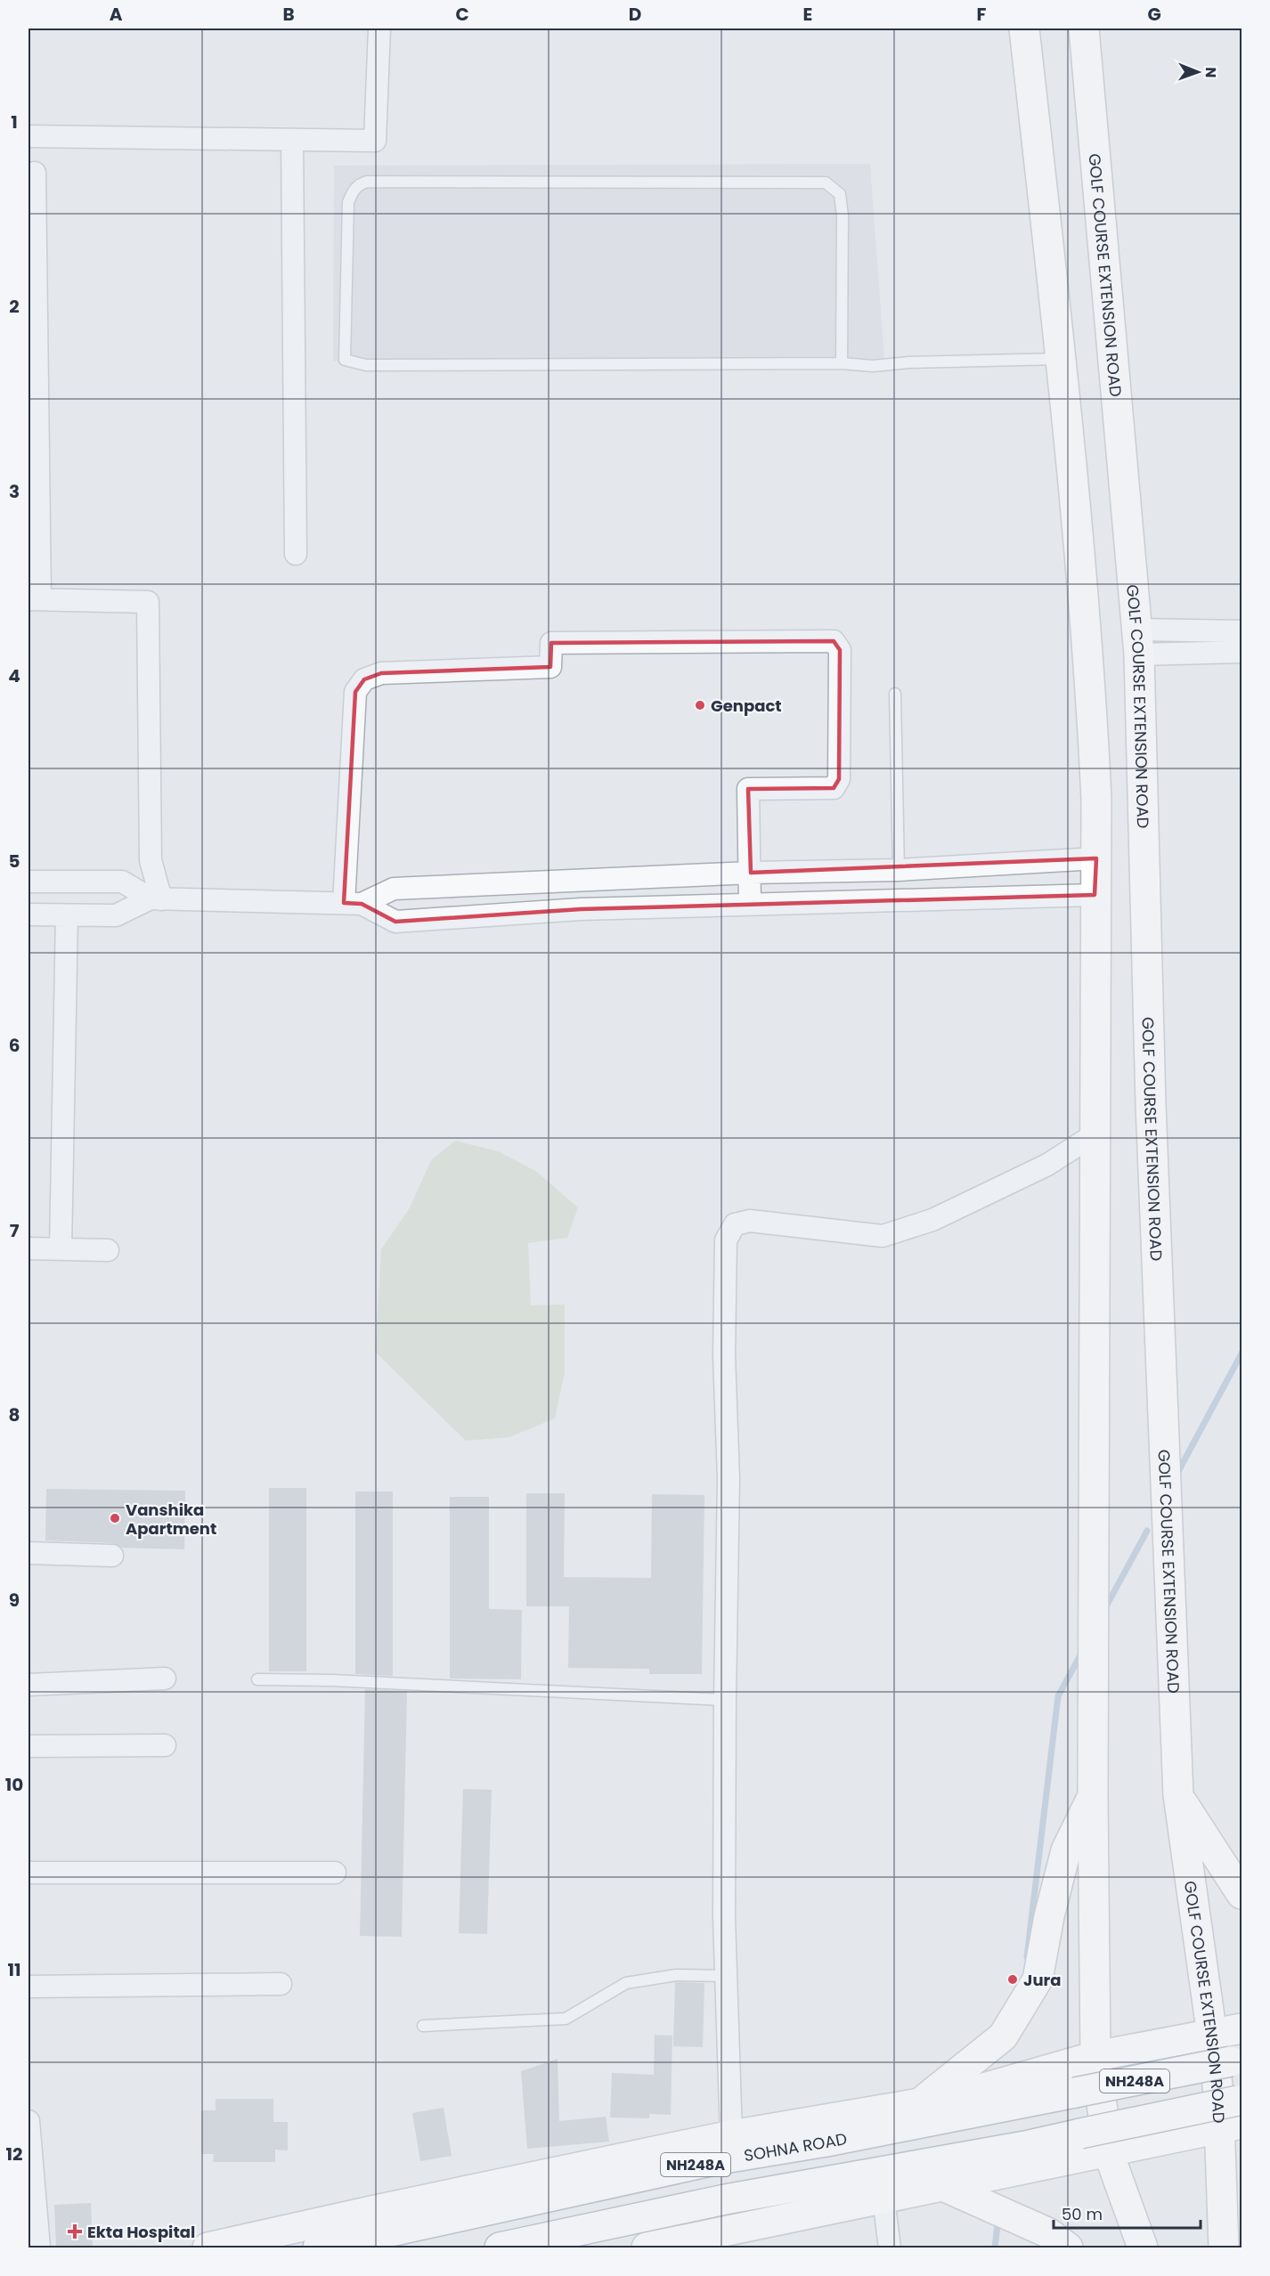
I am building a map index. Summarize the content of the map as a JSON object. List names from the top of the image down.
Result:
{
  "streets": {
    "main road": ["GOLF COURSE EXTENSION ROAD", "NH248A", "SOHNA ROAD"]
  },
  "crossings": [
    ["GOLF COURSE EXTENSION ROAD", "NH248A"]
  ],
  "places": {
    "other": ["Genpact", "Vanshika Apartment", "Jura"],
    "health": ["Ekta Hospital"]
  },
  "scale_bar": "50 m",
  "north": "right",
  "grid": {
    "columns": [
      "A",
      "B",
      "C",
      "D",
      "E",
      "F",
      "G"
    ],
    "rows": [
      "1",
      "2",
      "3",
      "4",
      "5",
      "6",
      "7",
      "8",
      "9",
      "10",
      "11",
      "12"
    ]
  }
}
